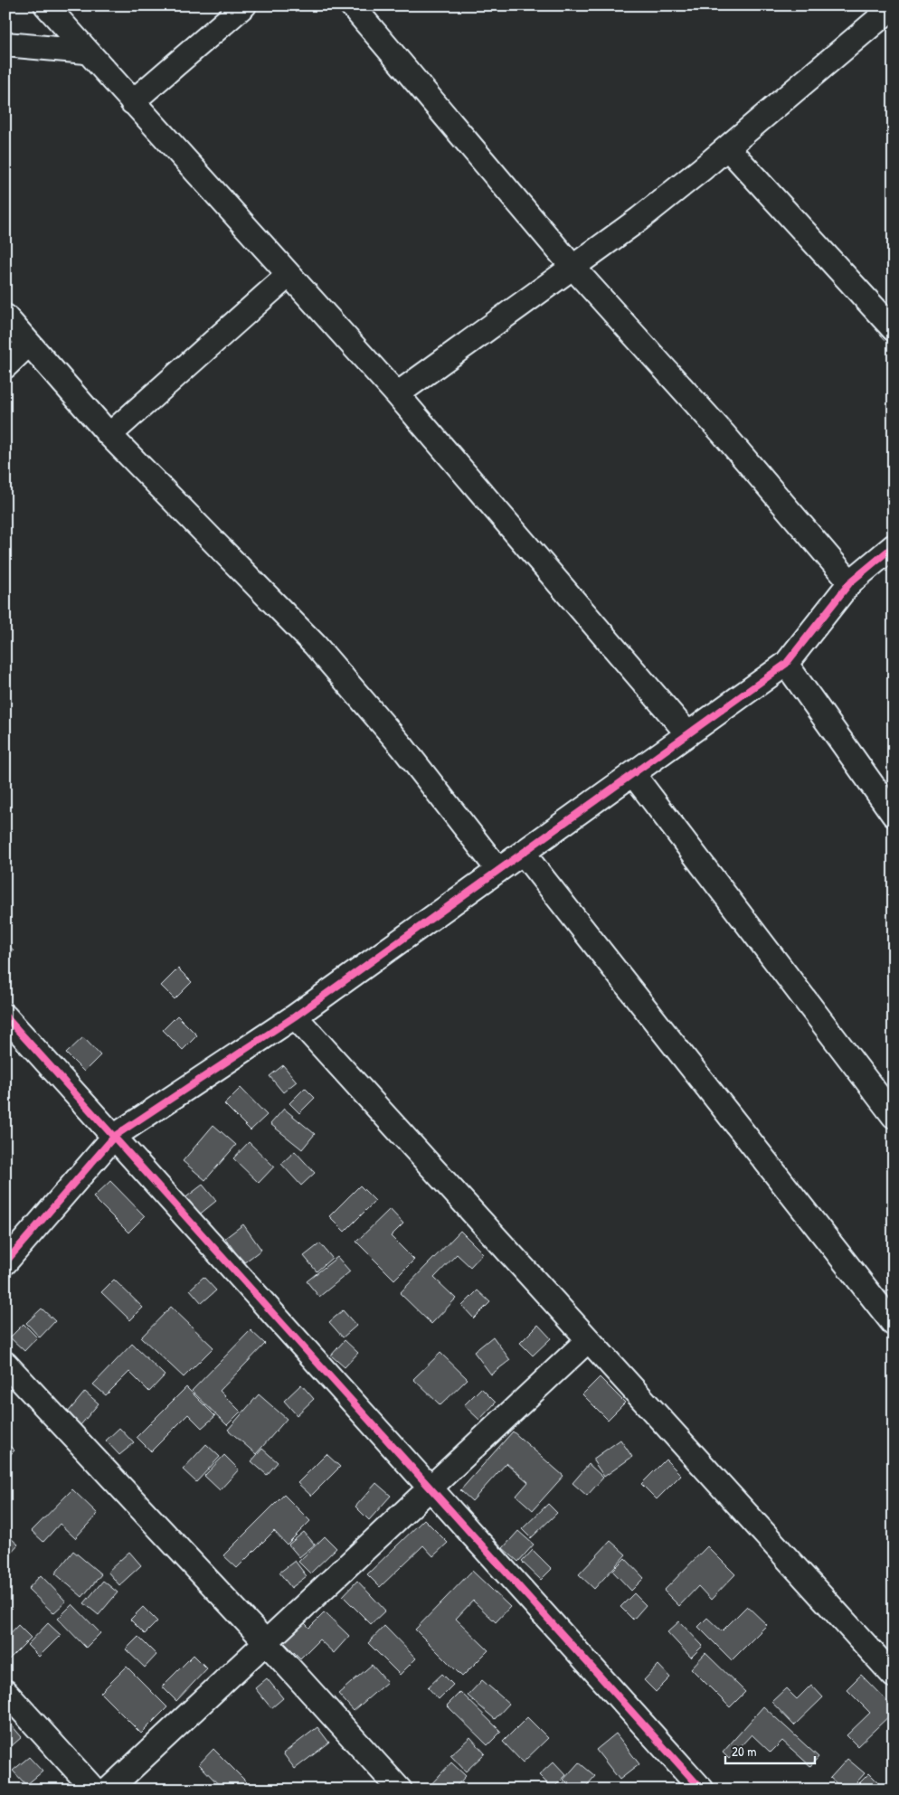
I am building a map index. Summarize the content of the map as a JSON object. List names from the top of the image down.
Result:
{
  "scale_bar": "20 m"
}
